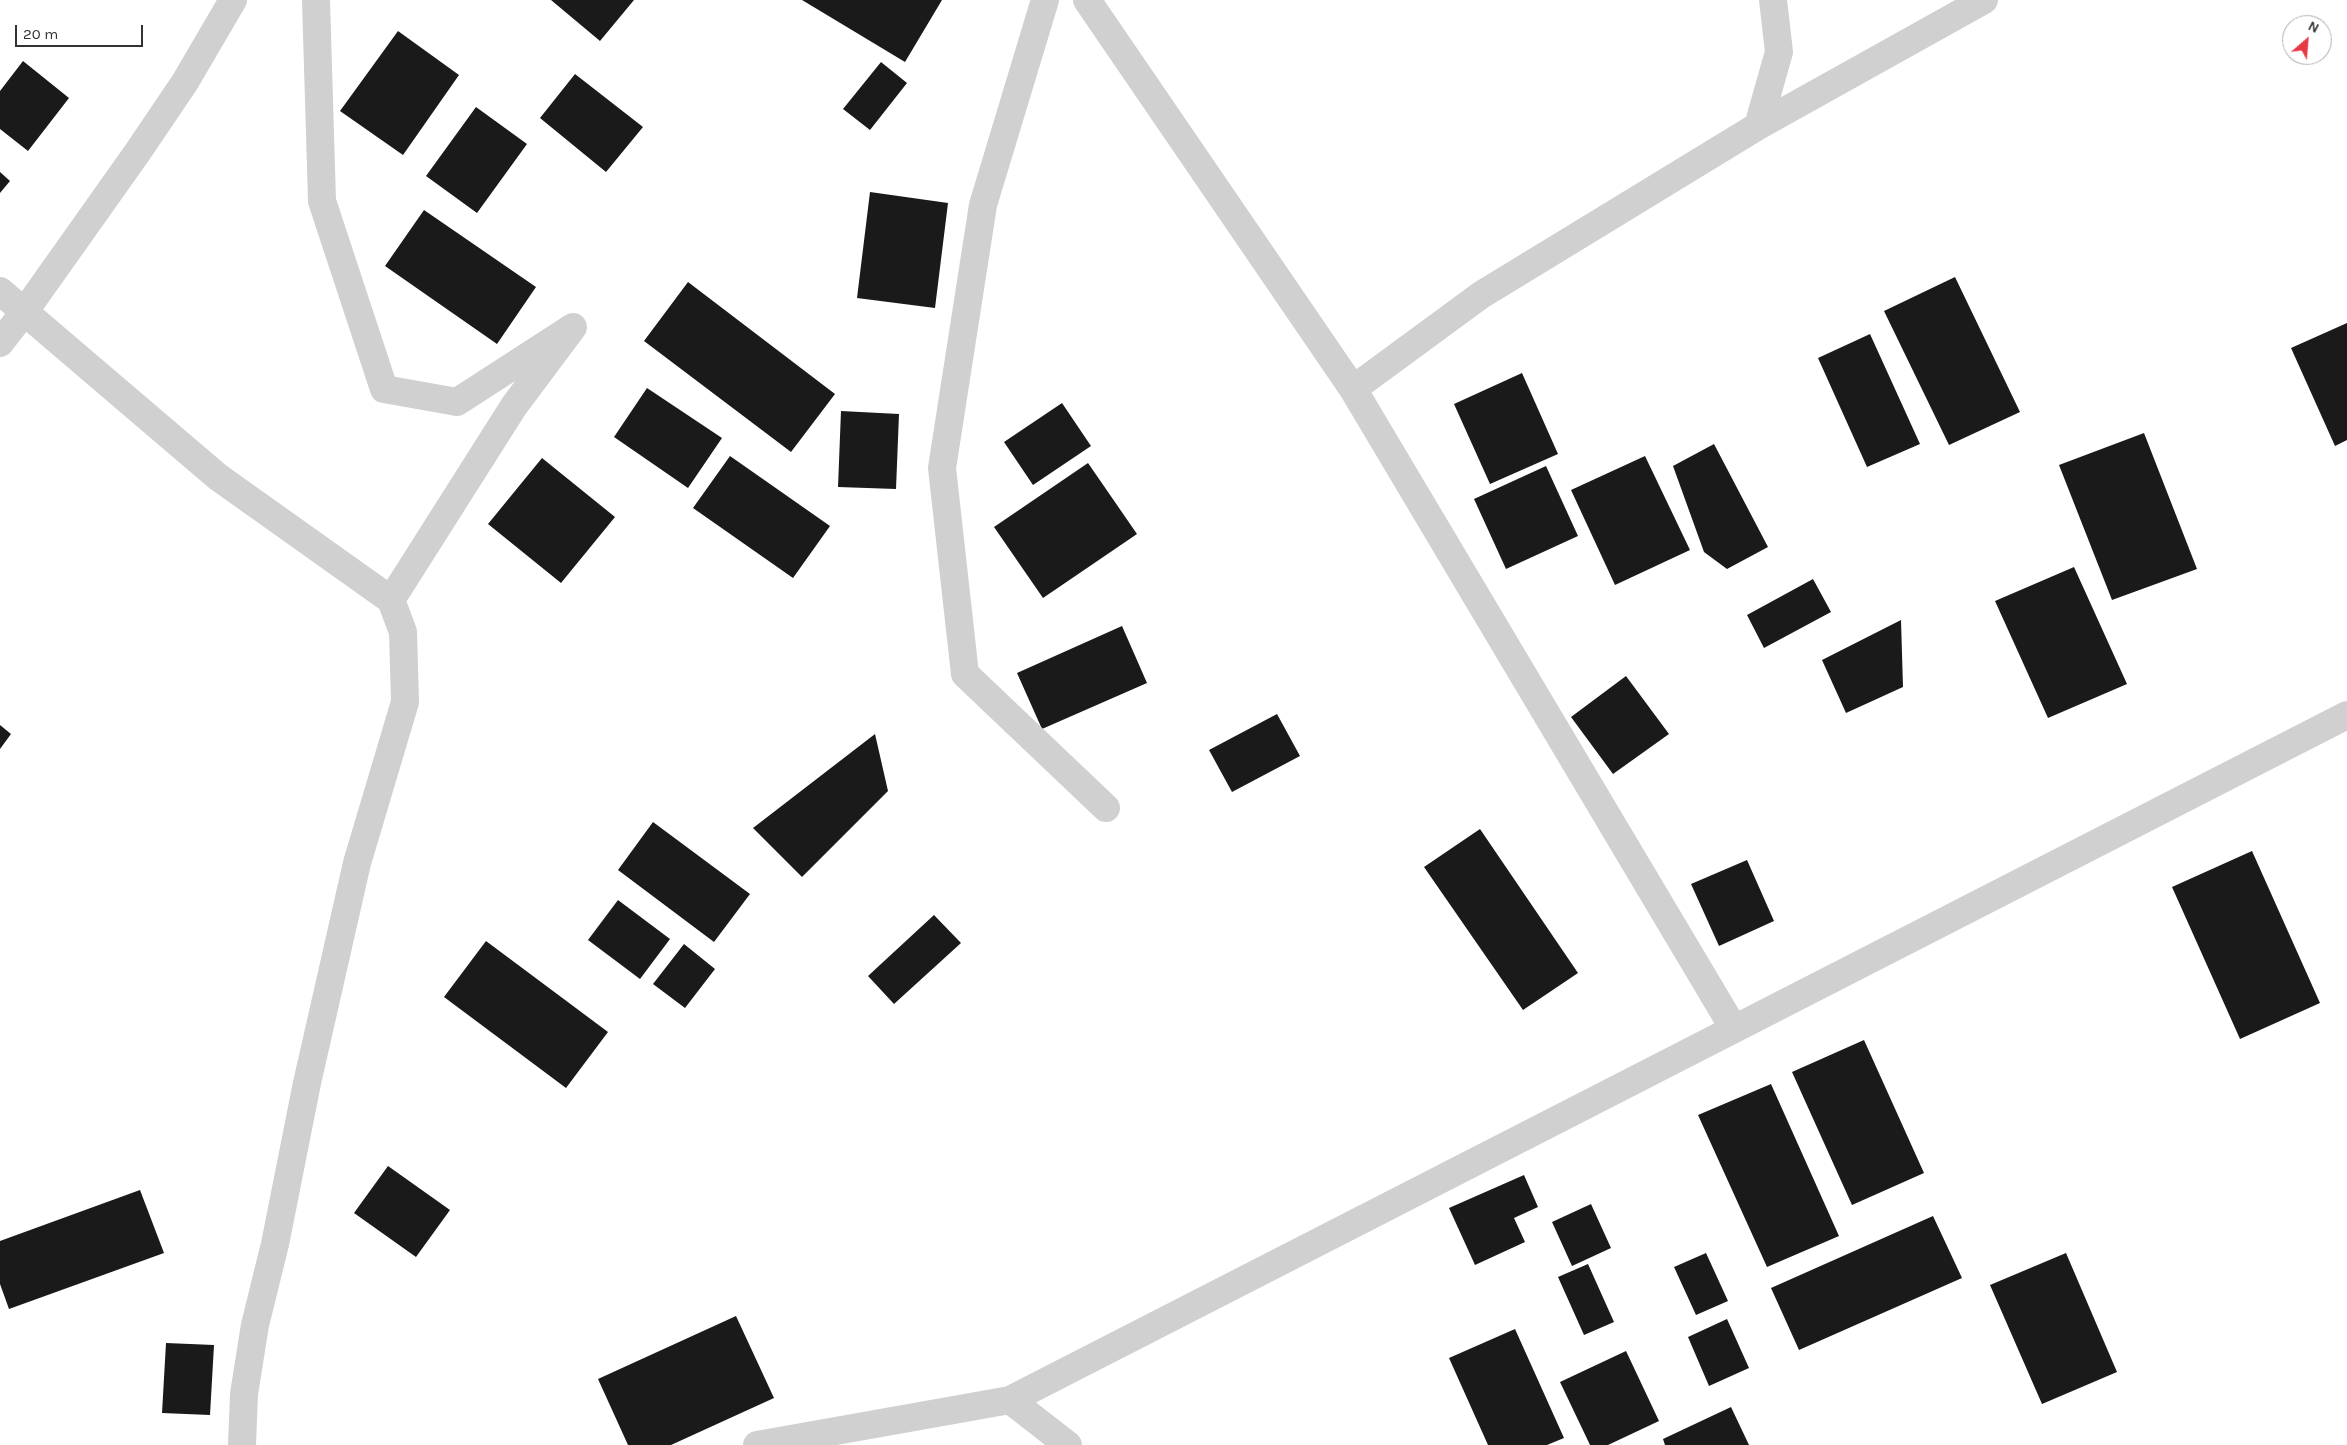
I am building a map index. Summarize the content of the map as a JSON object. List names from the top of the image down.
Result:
{
  "scale_bar": "20 m",
  "north": "top right"
}
